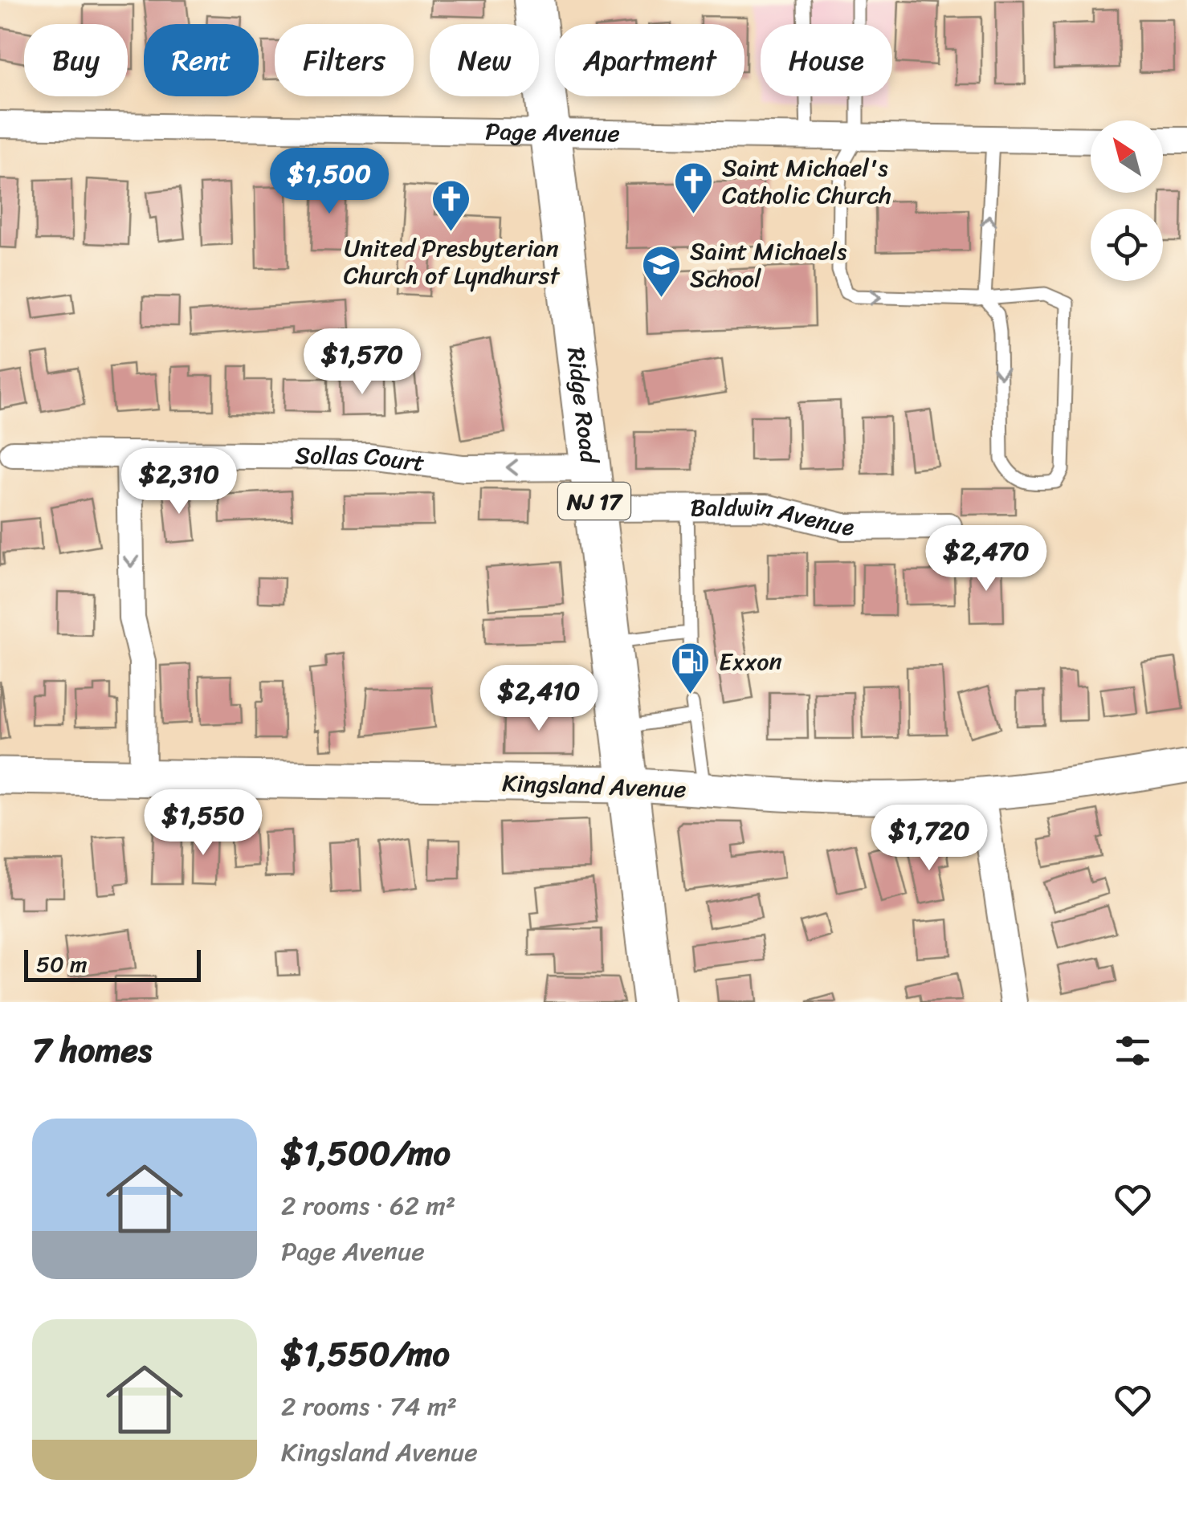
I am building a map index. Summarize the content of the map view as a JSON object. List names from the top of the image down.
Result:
{
  "streets": {
    "main road": ["Ridge Road", "NJ 17", "Kingsland Avenue"],
    "street": ["Page Avenue", "Sollas Court", "Baldwin Avenue"]
  },
  "crossings": [
    ["Page Avenue", "Ridge Road"],
    ["Ridge Road", "Sollas Court"],
    ["Ridge Road", "Baldwin Avenue"],
    ["Ridge Road", "Kingsland Avenue"]
  ],
  "one_way": ["Sollas Court"],
  "places": {
    "church": ["Saint Michael's Catholic Church", "United Presbyterian Church of Lyndhurst"],
    "school or university": ["Saint Michaels School"],
    "fuel station": ["Exxon"]
  },
  "scale_bar": "50 m",
  "north": "top left",
  "page": {
    "chip": [
      "Buy",
      "Rent",
      "Filters",
      "New",
      "Apartment",
      "House"
    ],
    "price": [
      "$1,500",
      "$1,570",
      "$2,310",
      "$2,470",
      "$2,410",
      "$1,550",
      "$1,720"
    ],
    "scale": "50 m",
    "heading": "7 homes",
    "list": [
      {
        "name": "$1,500/mo",
        "note": "2 rooms · 62 m² · Page Avenue"
      },
      {
        "name": "$1,550/mo",
        "note": "2 rooms · 74 m² · Kingsland Avenue"
      }
    ]
  }
}
